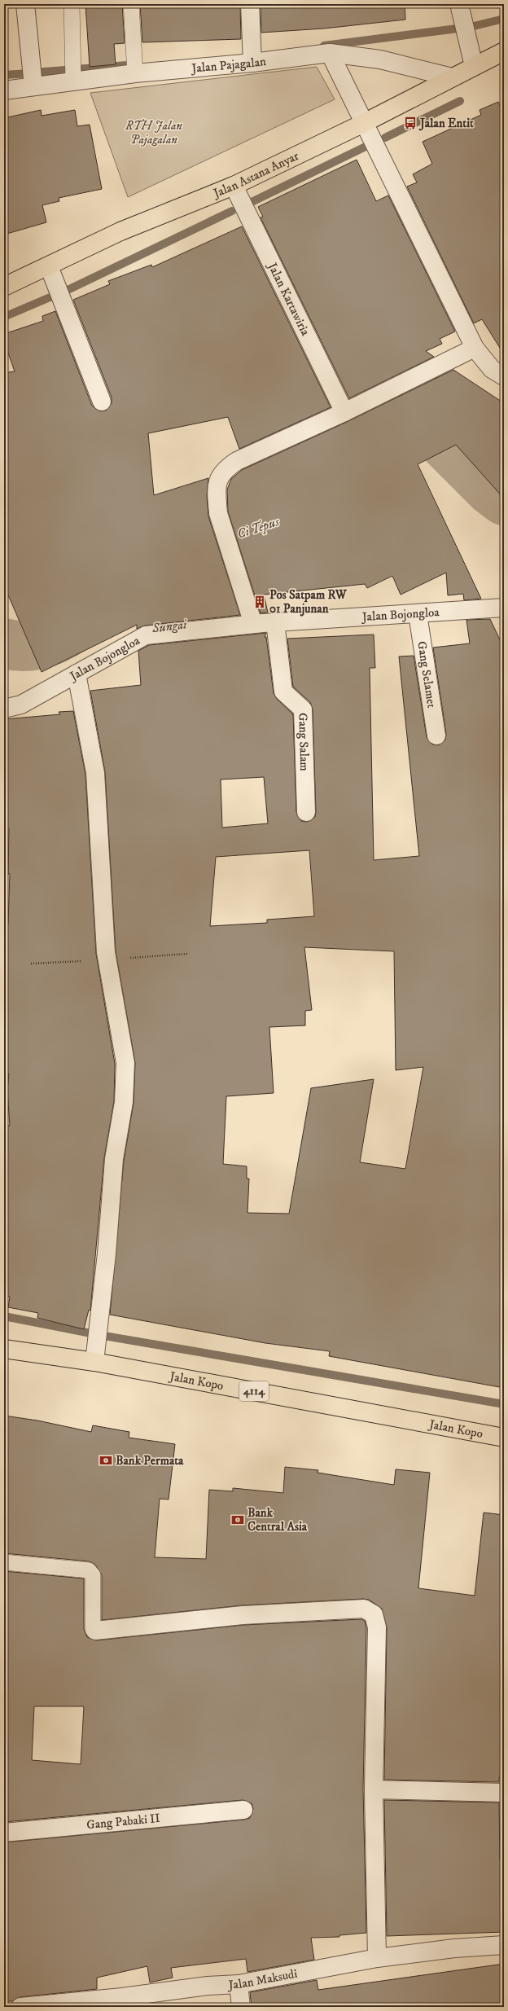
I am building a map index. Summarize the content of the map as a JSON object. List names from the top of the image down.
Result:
{
  "streets": {
    "main road": ["Jalan Astana Anyar", "Jalan Kopo", "4114"],
    "street": [
      "Jalan Pajagalan",
      "Jalan Kartawiria",
      "Jalan Bojongloa",
      "Gang Selamet",
      "Gang Salam",
      "Gang Pabaki II",
      "Jalan Maksudi"
    ]
  },
  "crossings": [
    ["Jalan Pajagalan", "Jalan Astana Anyar"],
    ["Jalan Astana Anyar", "Jalan Kartawiria"],
    ["Jalan Kartawiria", "Gang Salam"],
    ["Jalan Bojongloa", "Gang Selamet"],
    ["Jalan Bojongloa", "Gang Salam"]
  ],
  "water": ["Ci Tepus", "Sungai"],
  "parks": ["RTH Jalan Pajagalan"],
  "places": {
    "bus stop": ["Jalan Entit"],
    "building": ["Pos Satpam RW 01 Panjunan"],
    "bank": ["Bank Permata", "Bank Central Asia"]
  }
}
